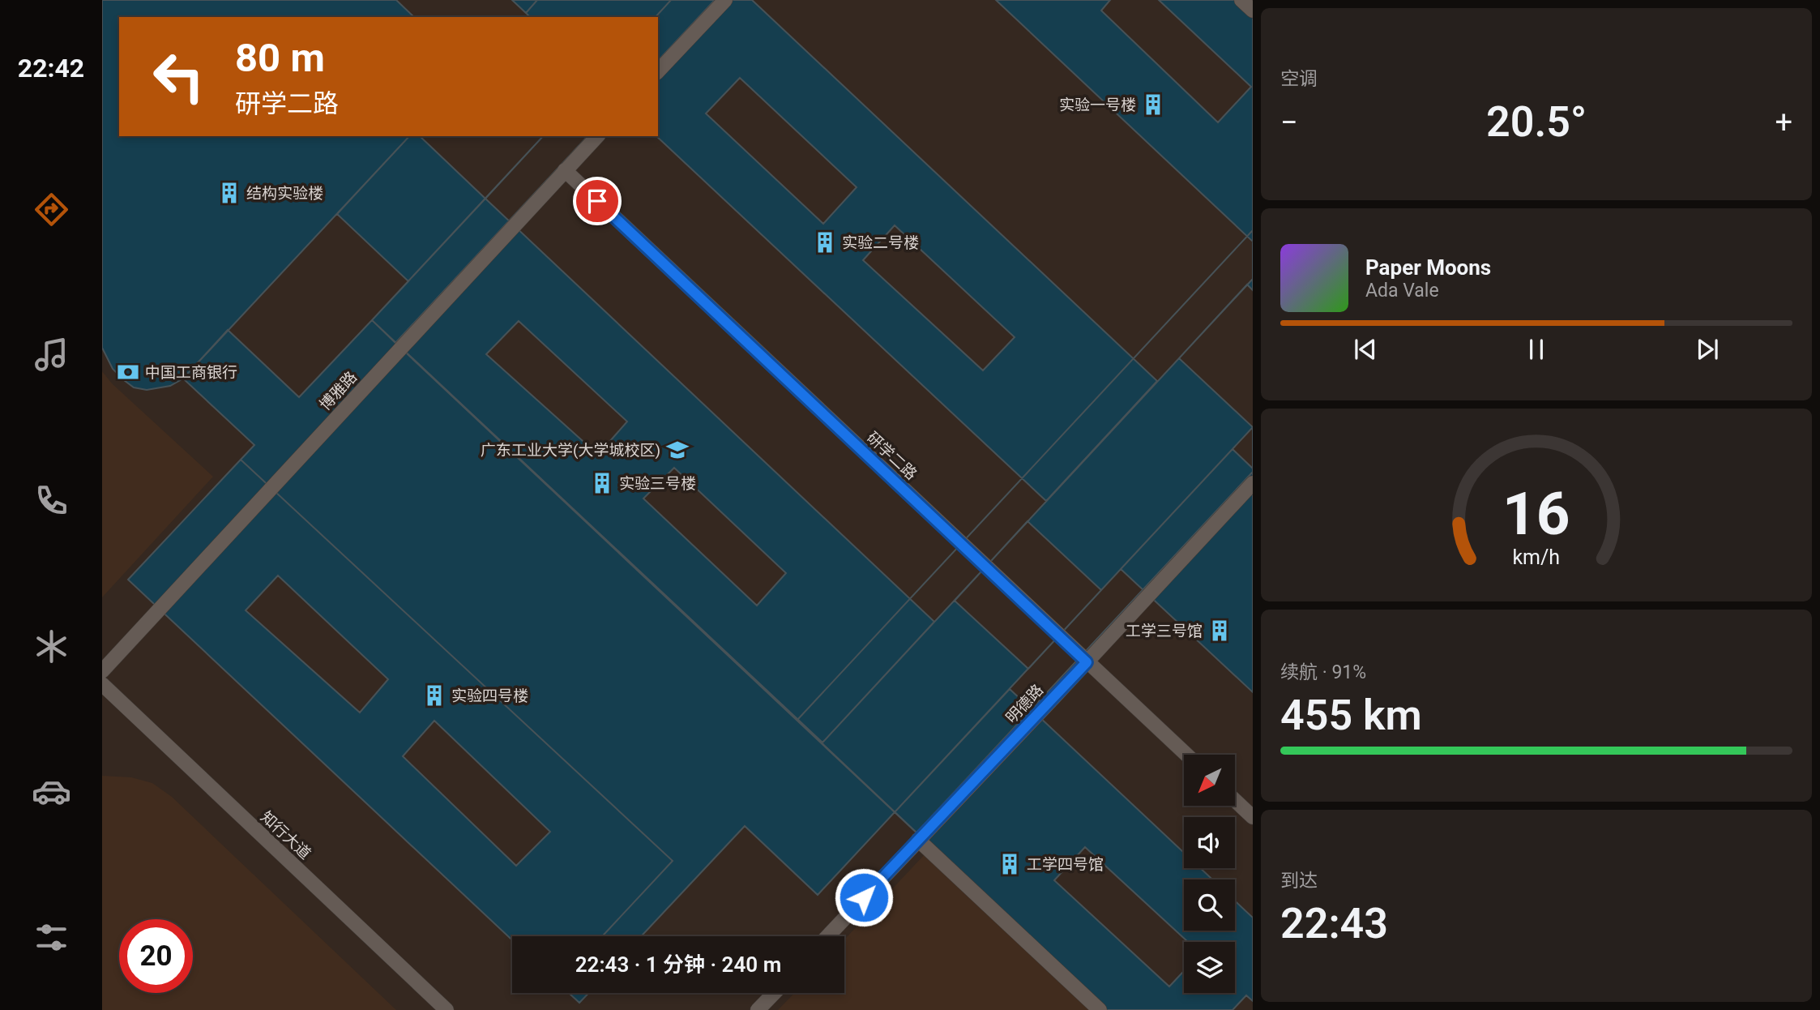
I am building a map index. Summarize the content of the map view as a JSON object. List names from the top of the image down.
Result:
{
  "streets": {
    "lane": [
      "博雅路",
      "研学二路",
      "明德路",
      "知行大道"
    ]
  },
  "crossings": [
    ["博雅路", "研学二路"],
    ["研学二路", "明德路"]
  ],
  "places": {
    "building": [
      "实验一号楼",
      "结构实验楼",
      "实验二号楼",
      "实验三号楼",
      "工学三号馆",
      "实验四号楼",
      "工学四号馆"
    ],
    "bank": ["中国工商银行"],
    "school or university": ["广东工业大学(大学城校区)"]
  },
  "north": "bottom left",
  "page": {
    "tabs": "22:42",
    "tile": [
      "空调",
      ["续航 · 91%", "455 km"],
      ["到达", "22:43"]
    ],
    "turn": ["80 m", "研学二路"],
    "heat": ["−", "20.5°", "+"],
    "song": ["Paper Moons", "Ada Vale"],
    "limit": "20",
    "trip": "22:43 · 1 分钟 · 240 m",
    "gauge": ["16", "km/h"]
  }
}
